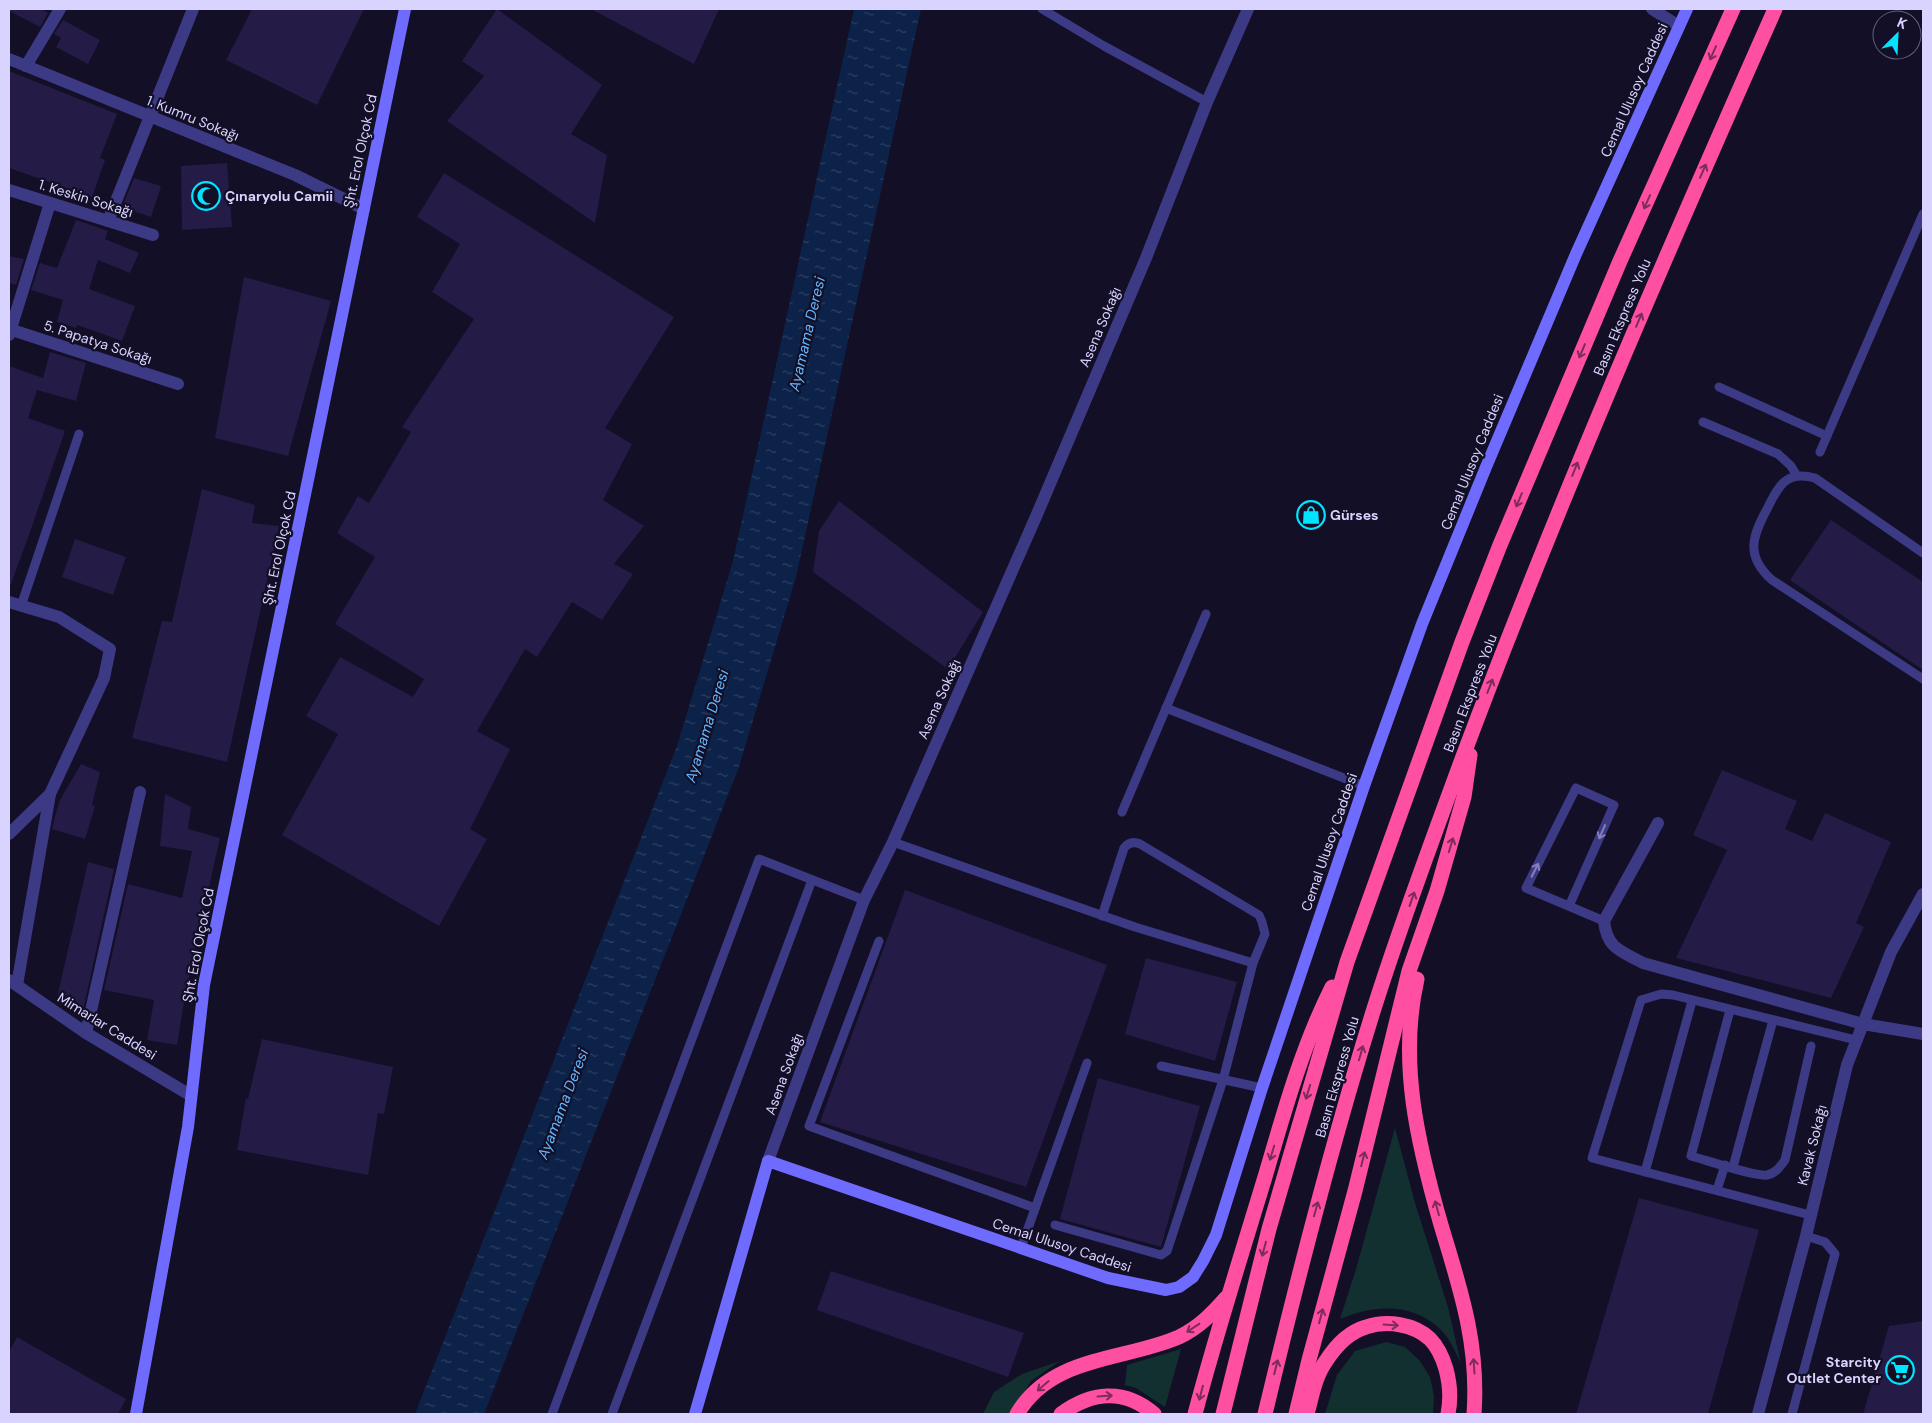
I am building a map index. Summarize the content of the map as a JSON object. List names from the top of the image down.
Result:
{
  "streets": {
    "highway": ["Basın Ekspress Yolu"],
    "main road": ["Cemal Ulusoy Caddesi", "Şht. Erol Olçok Cd", "Asena Sokağı"],
    "street": [
      "1. Kumru Sokağı",
      "1. Keskin Sokağı",
      "5. Papatya Sokağı",
      "Mimarlar Caddesi",
      "Kavak Sokağı"
    ]
  },
  "crossings": [
    ["Cemal Ulusoy Caddesi", "Asena Sokağı"],
    ["1. Kumru Sokağı", "Şht. Erol Olçok Cd"],
    ["Şht. Erol Olçok Cd", "Mimarlar Caddesi"]
  ],
  "water": ["Ayamama Deresi"],
  "places": {
    "mosque": ["Çınaryolu Camii"],
    "shop": ["Gürses"],
    "supermarket": ["Starcity Outlet Center"]
  },
  "north": "top right"
}
